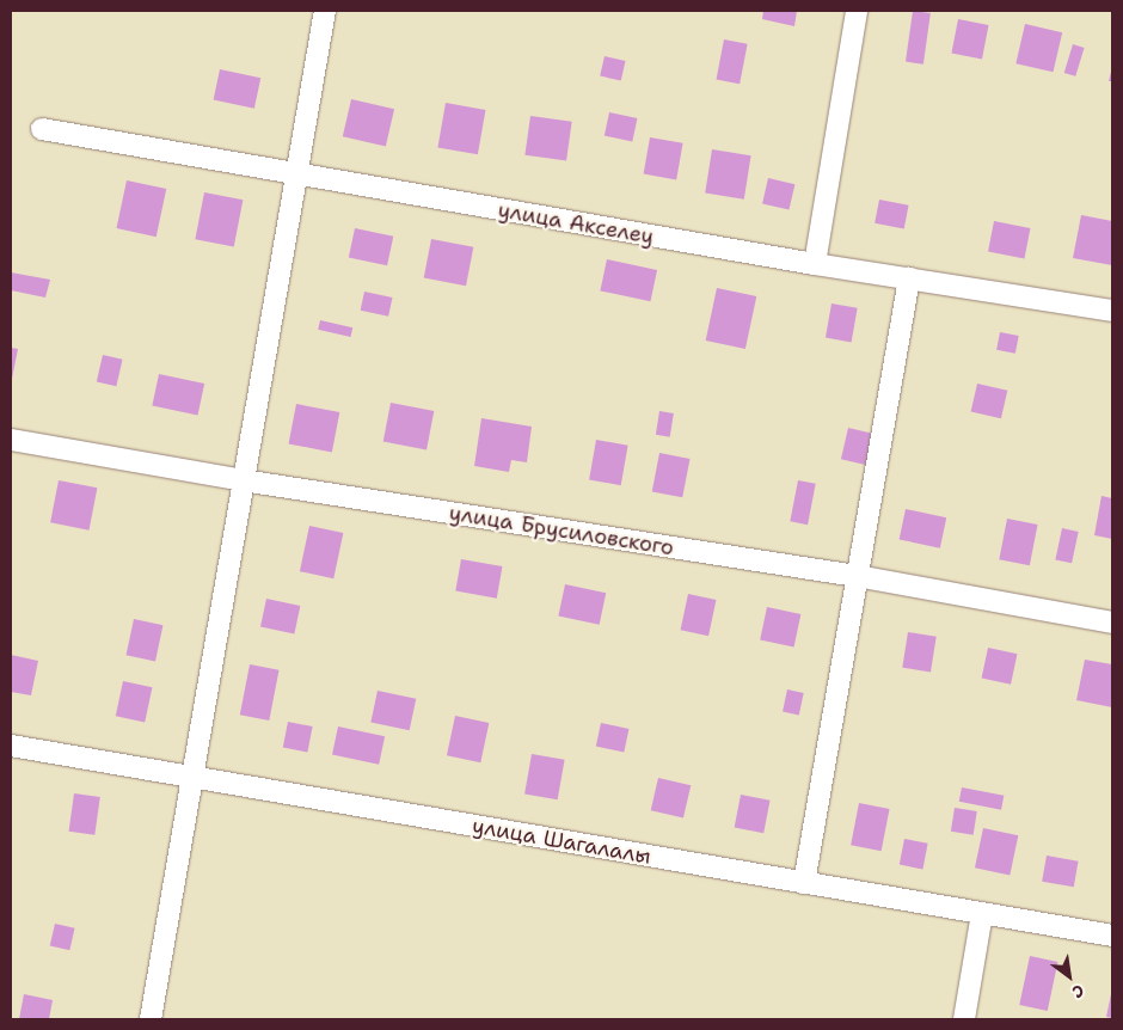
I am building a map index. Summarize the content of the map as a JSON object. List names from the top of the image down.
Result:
{
  "streets": {
    "street": ["улица Акселеу", "улица Брусиловского", "улица Шагалалы"]
  },
  "north": "bottom right"
}
